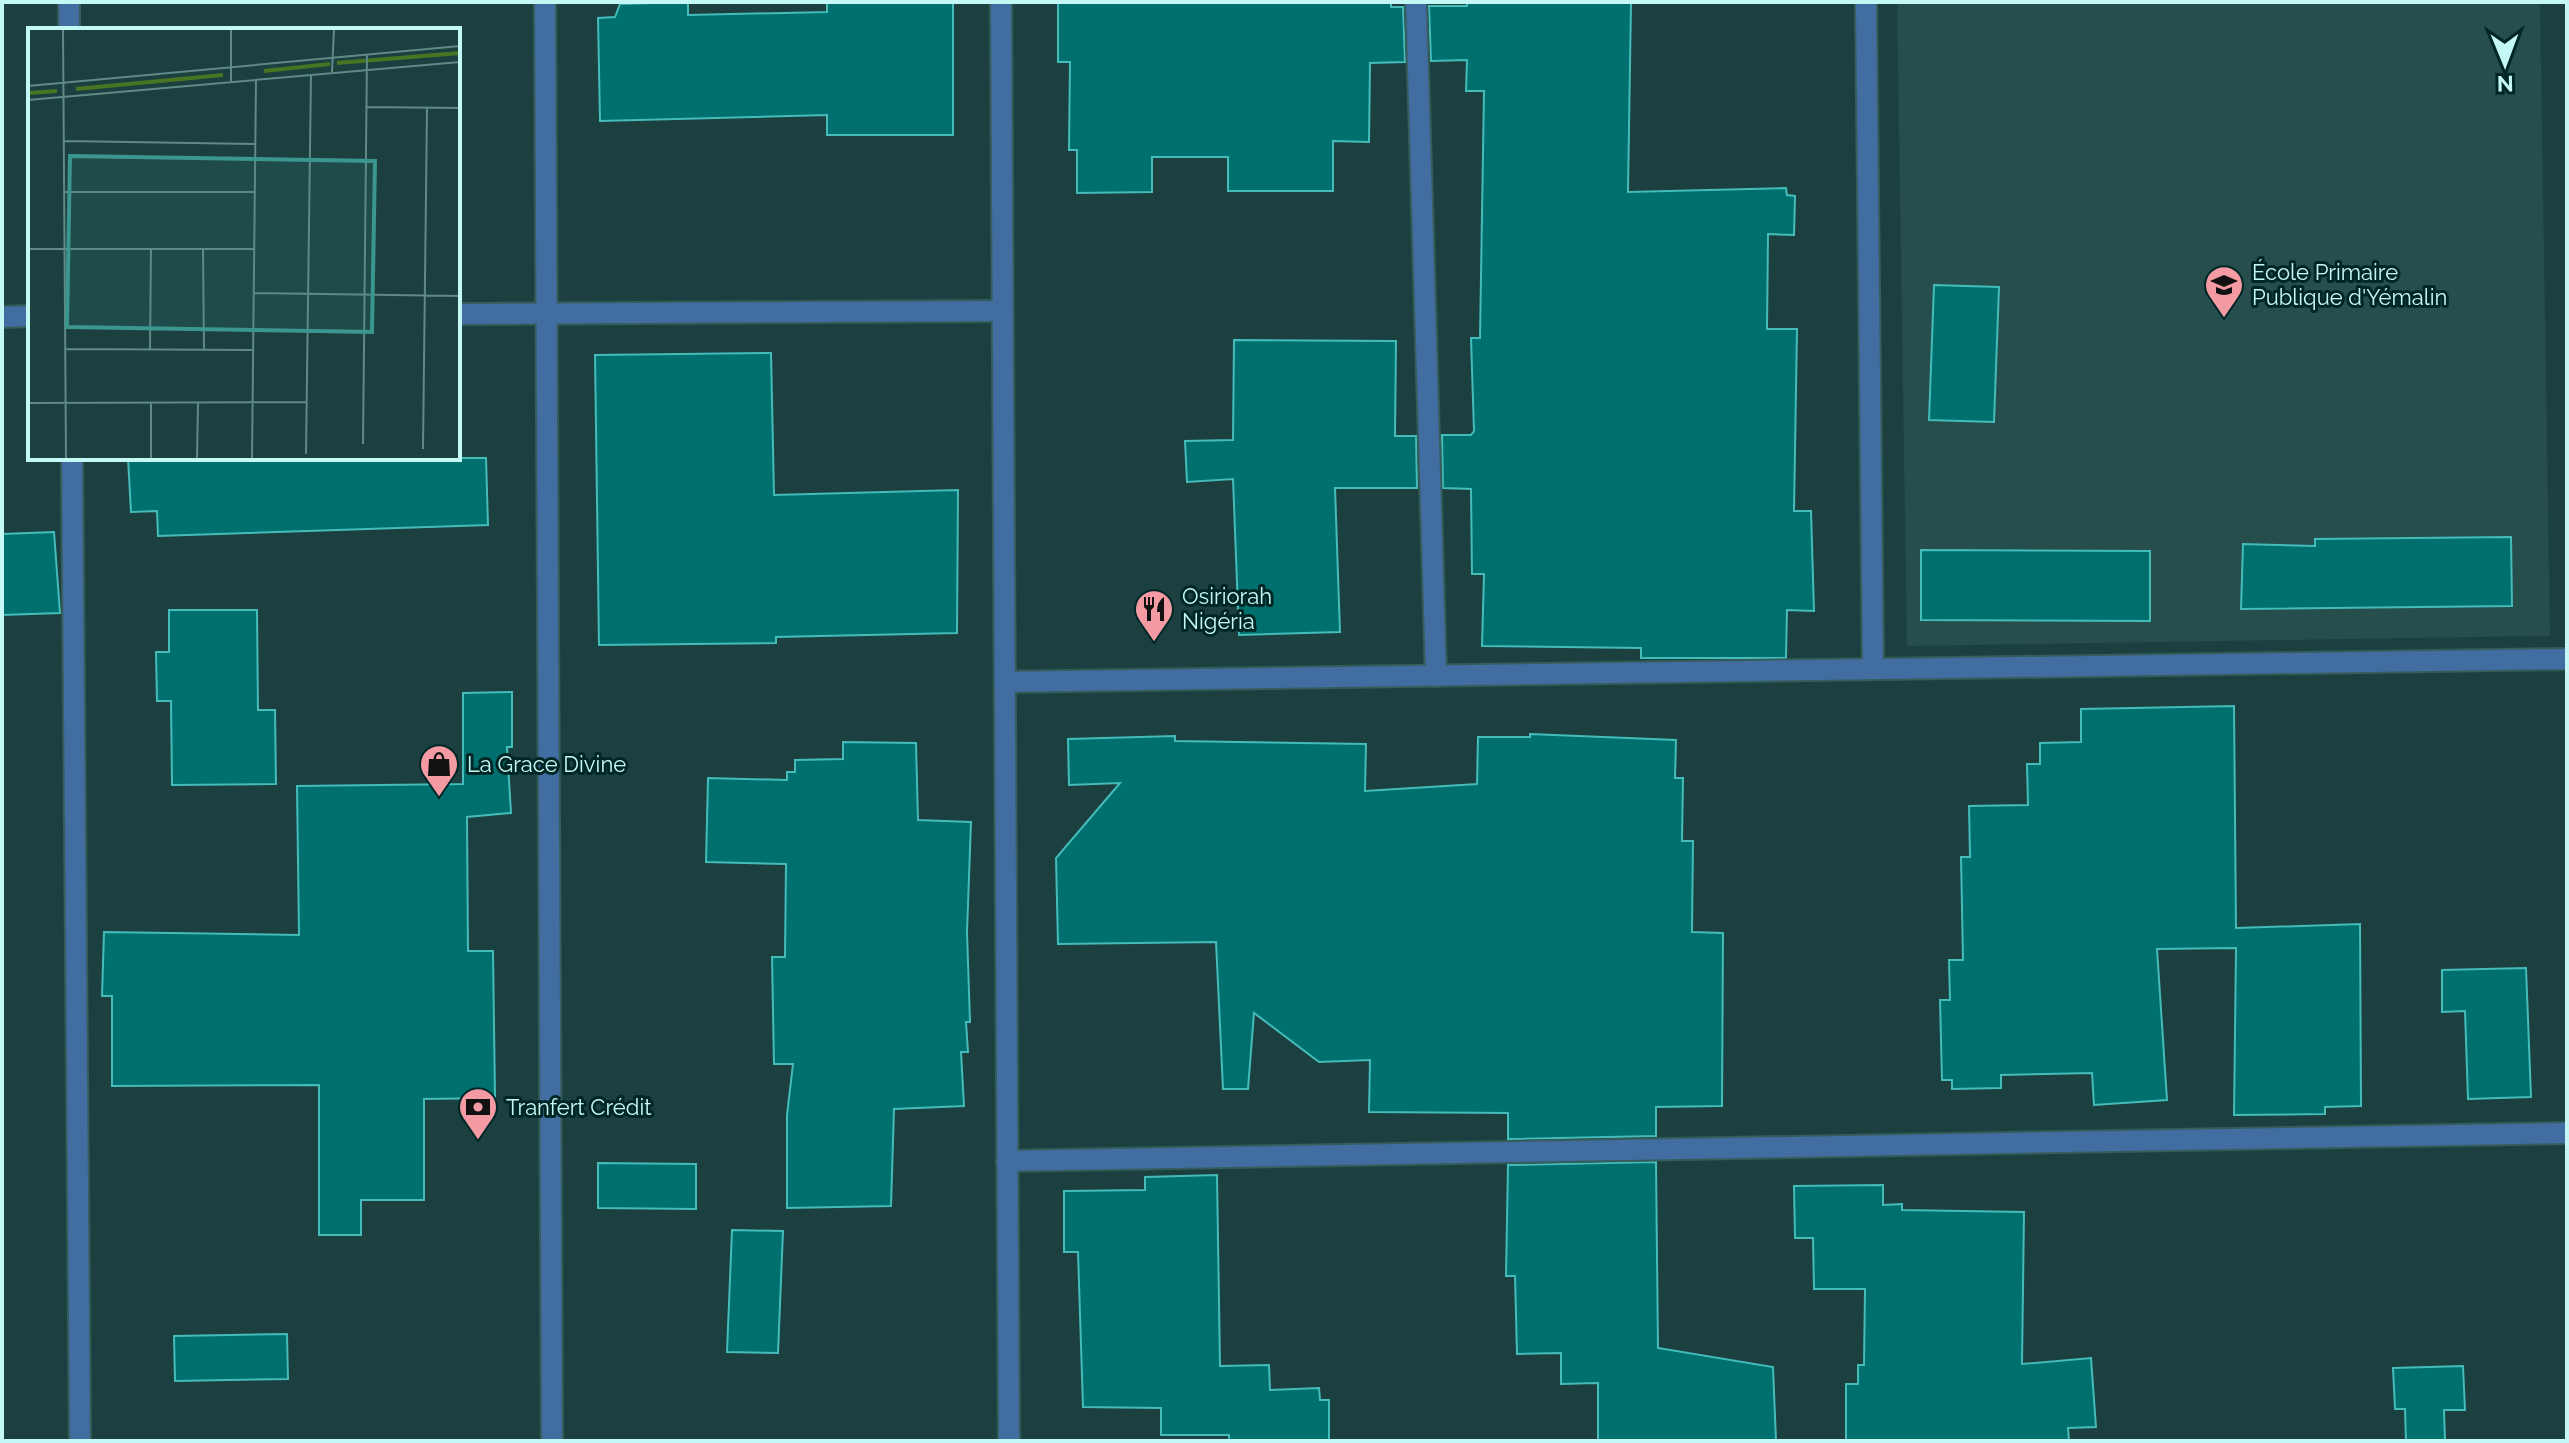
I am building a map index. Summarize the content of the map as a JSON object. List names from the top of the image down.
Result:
{
  "places": {
    "school or university": ["École Primaire Publique d'Yémalin"],
    "restaurant": ["Osiriorah Nigéria"],
    "shop": ["La Grace Divine"],
    "bank": ["Tranfert Crédit"]
  },
  "north": "bottom"
}
